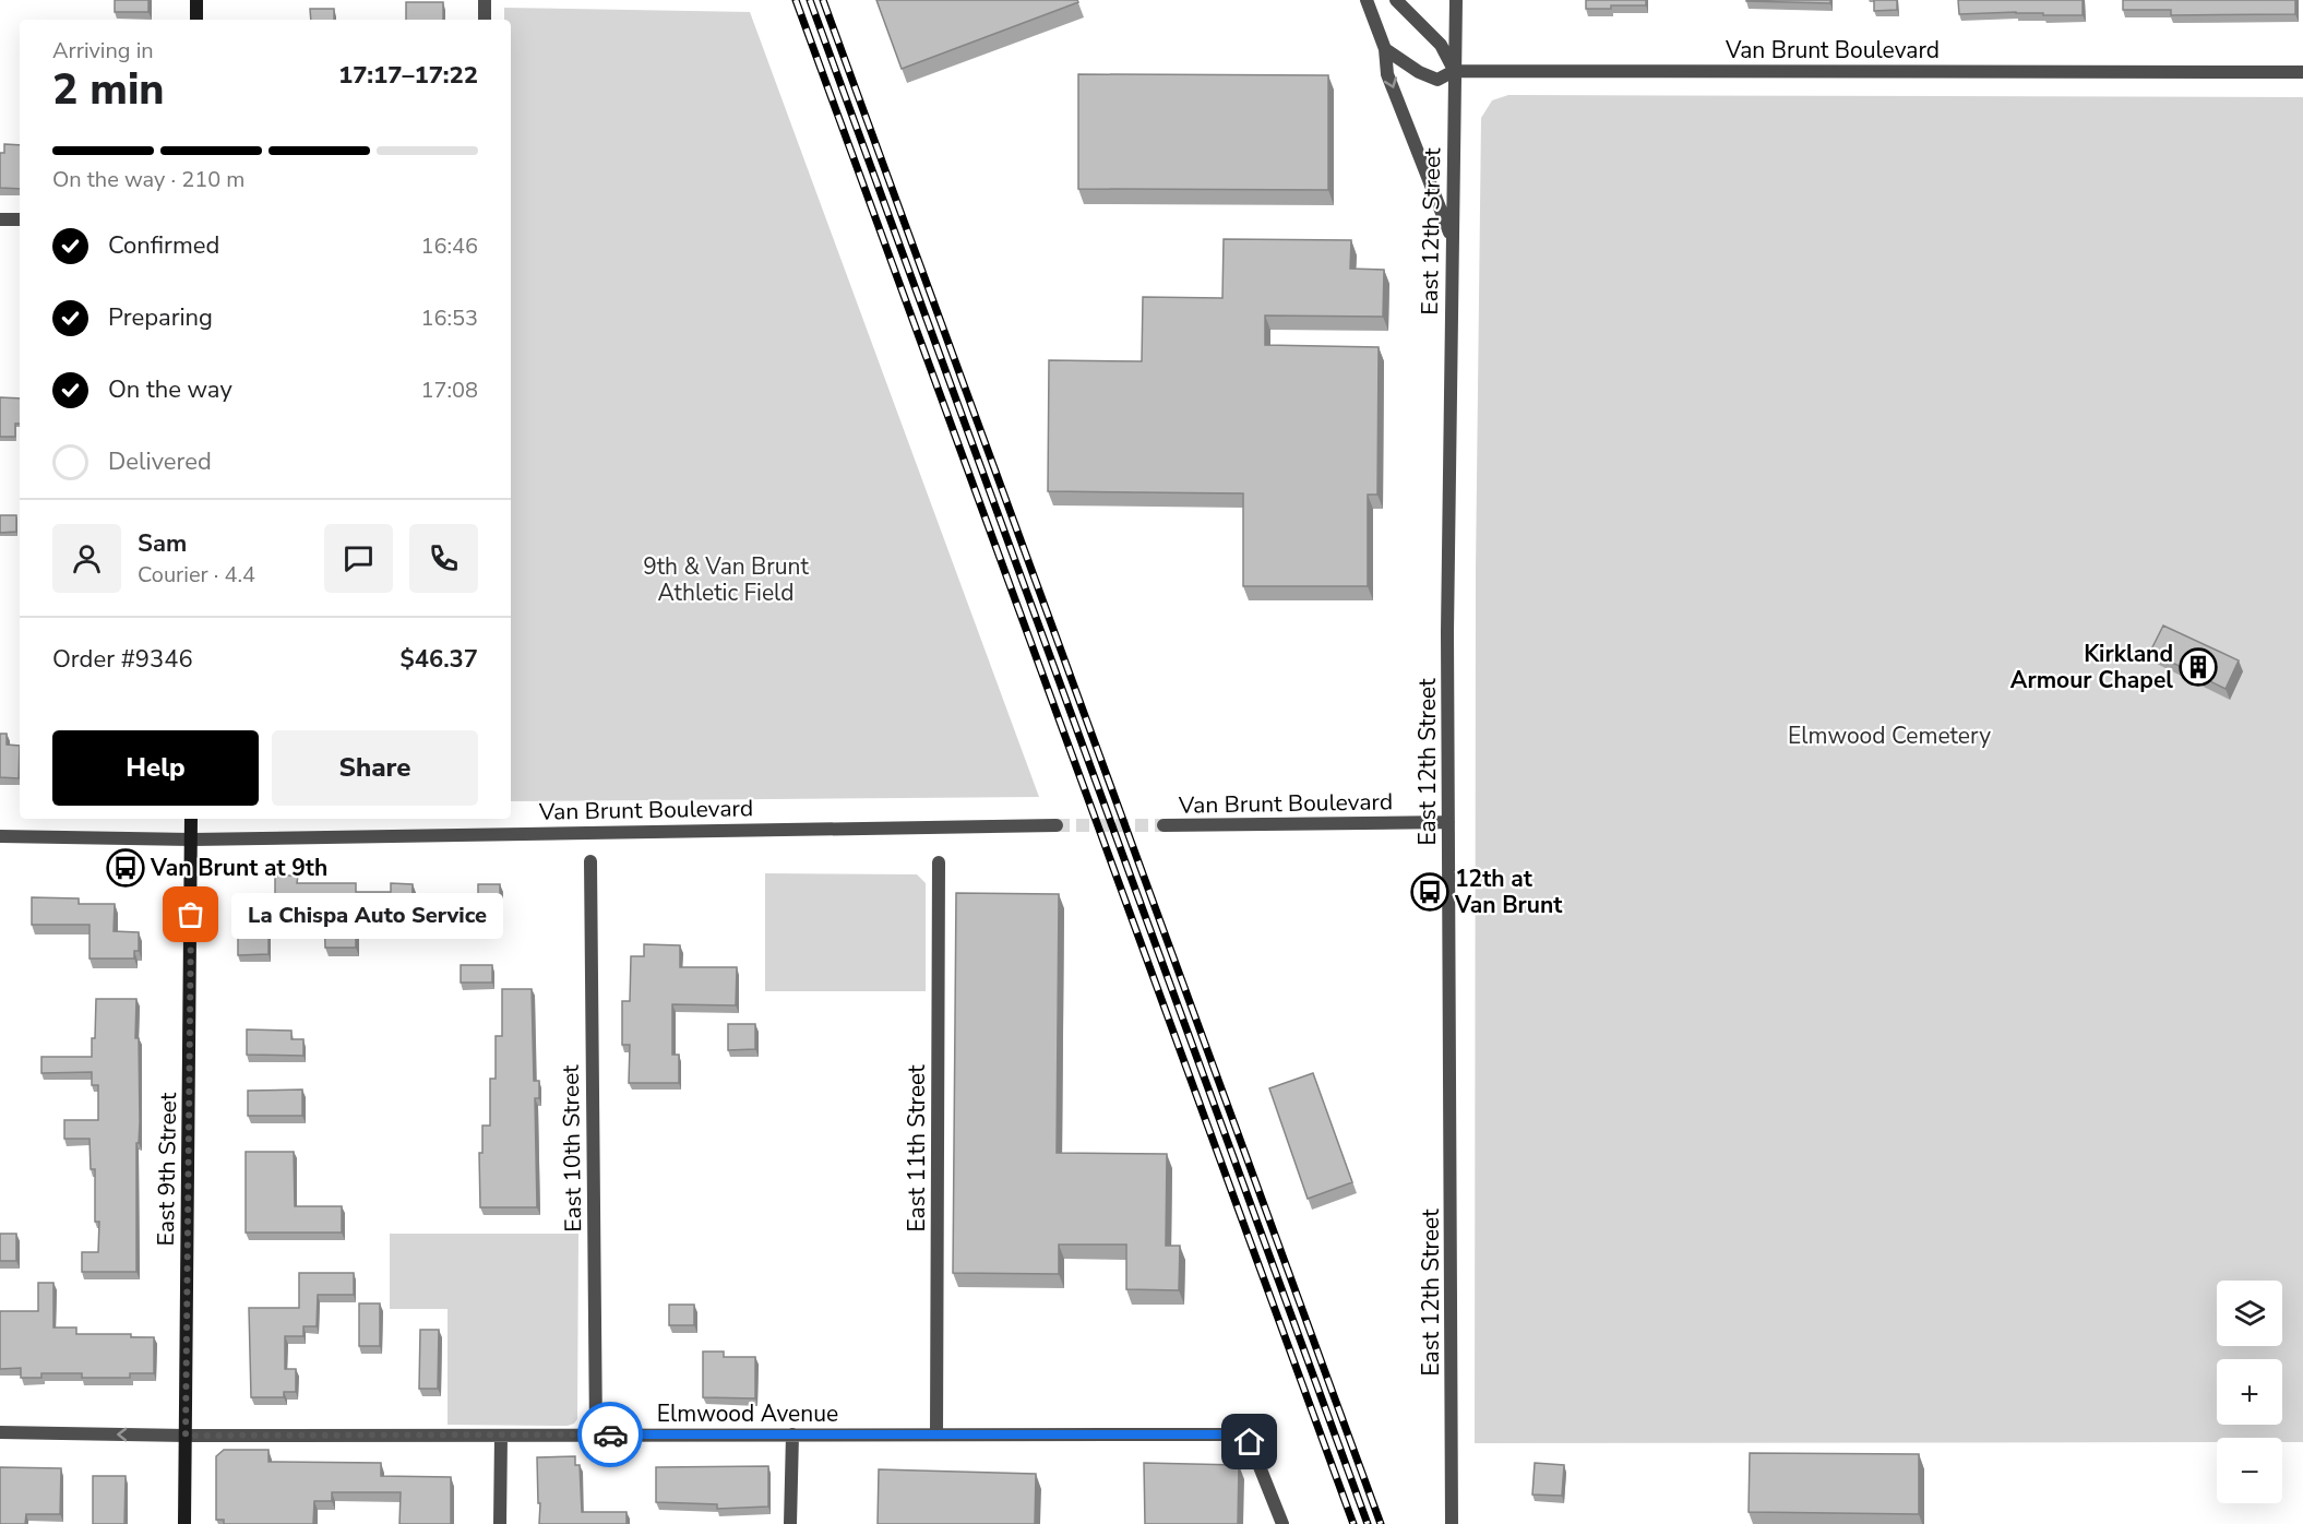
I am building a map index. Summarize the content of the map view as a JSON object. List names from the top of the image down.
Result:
{
  "streets": {
    "main road": ["East 9th Street"],
    "street": [
      "Van Brunt Boulevard",
      "East 12th Street",
      "East 10th Street",
      "East 11th Street",
      "Elmwood Avenue"
    ]
  },
  "crossings": [
    ["Van Brunt Boulevard", "East 12th Street"],
    ["Van Brunt Boulevard", "East 9th Street"],
    ["East 10th Street", "Elmwood Avenue"],
    ["East 11th Street", "Elmwood Avenue"],
    ["East 9th Street", "Elmwood Avenue"]
  ],
  "parks": ["9th & Van Brunt Athletic Field", "Elmwood Cemetery"],
  "places": {
    "building": ["Kirkland Armour Chapel"],
    "bus stop": ["Van Brunt at 9th", "12th at Van Brunt"],
    "other": ["La Chispa Auto Service"]
  },
  "page": {
    "heading": ["2 min", "Arriving in", "17:17–17:22"],
    "panel": [
      "Sam",
      "Courier · 4.4",
      "Order #9346",
      "$46.37"
    ],
    "bar": "On the way · 210 m",
    "list": [
      ["Confirmed", "16:46"],
      ["Preparing", "16:53"],
      ["On the way", "17:08"],
      "Delivered"
    ],
    "buttons": ["Help", "Share"],
    "bubble": "La Chispa Auto Service",
    "map_buttons": ["+", "−"]
  }
}
